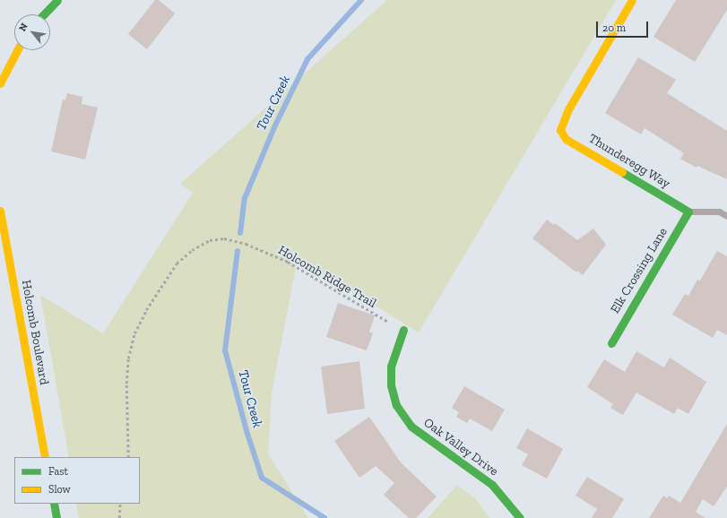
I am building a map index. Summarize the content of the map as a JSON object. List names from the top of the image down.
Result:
{
  "streets": {
    "street": [
      "Thunderegg Way",
      "Elk Crossing Lane",
      "Holcomb Boulevard",
      "Oak Valley Drive"
    ],
    "path": ["Holcomb Ridge Trail"]
  },
  "crossings": [
    ["Thunderegg Way", "Elk Crossing Lane"],
    ["Holcomb Ridge Trail", "Oak Valley Drive"]
  ],
  "water": ["Tour Creek"],
  "legend": ["Fast", "Slow"],
  "scale_bar": "20 m",
  "north": "top left"
}
